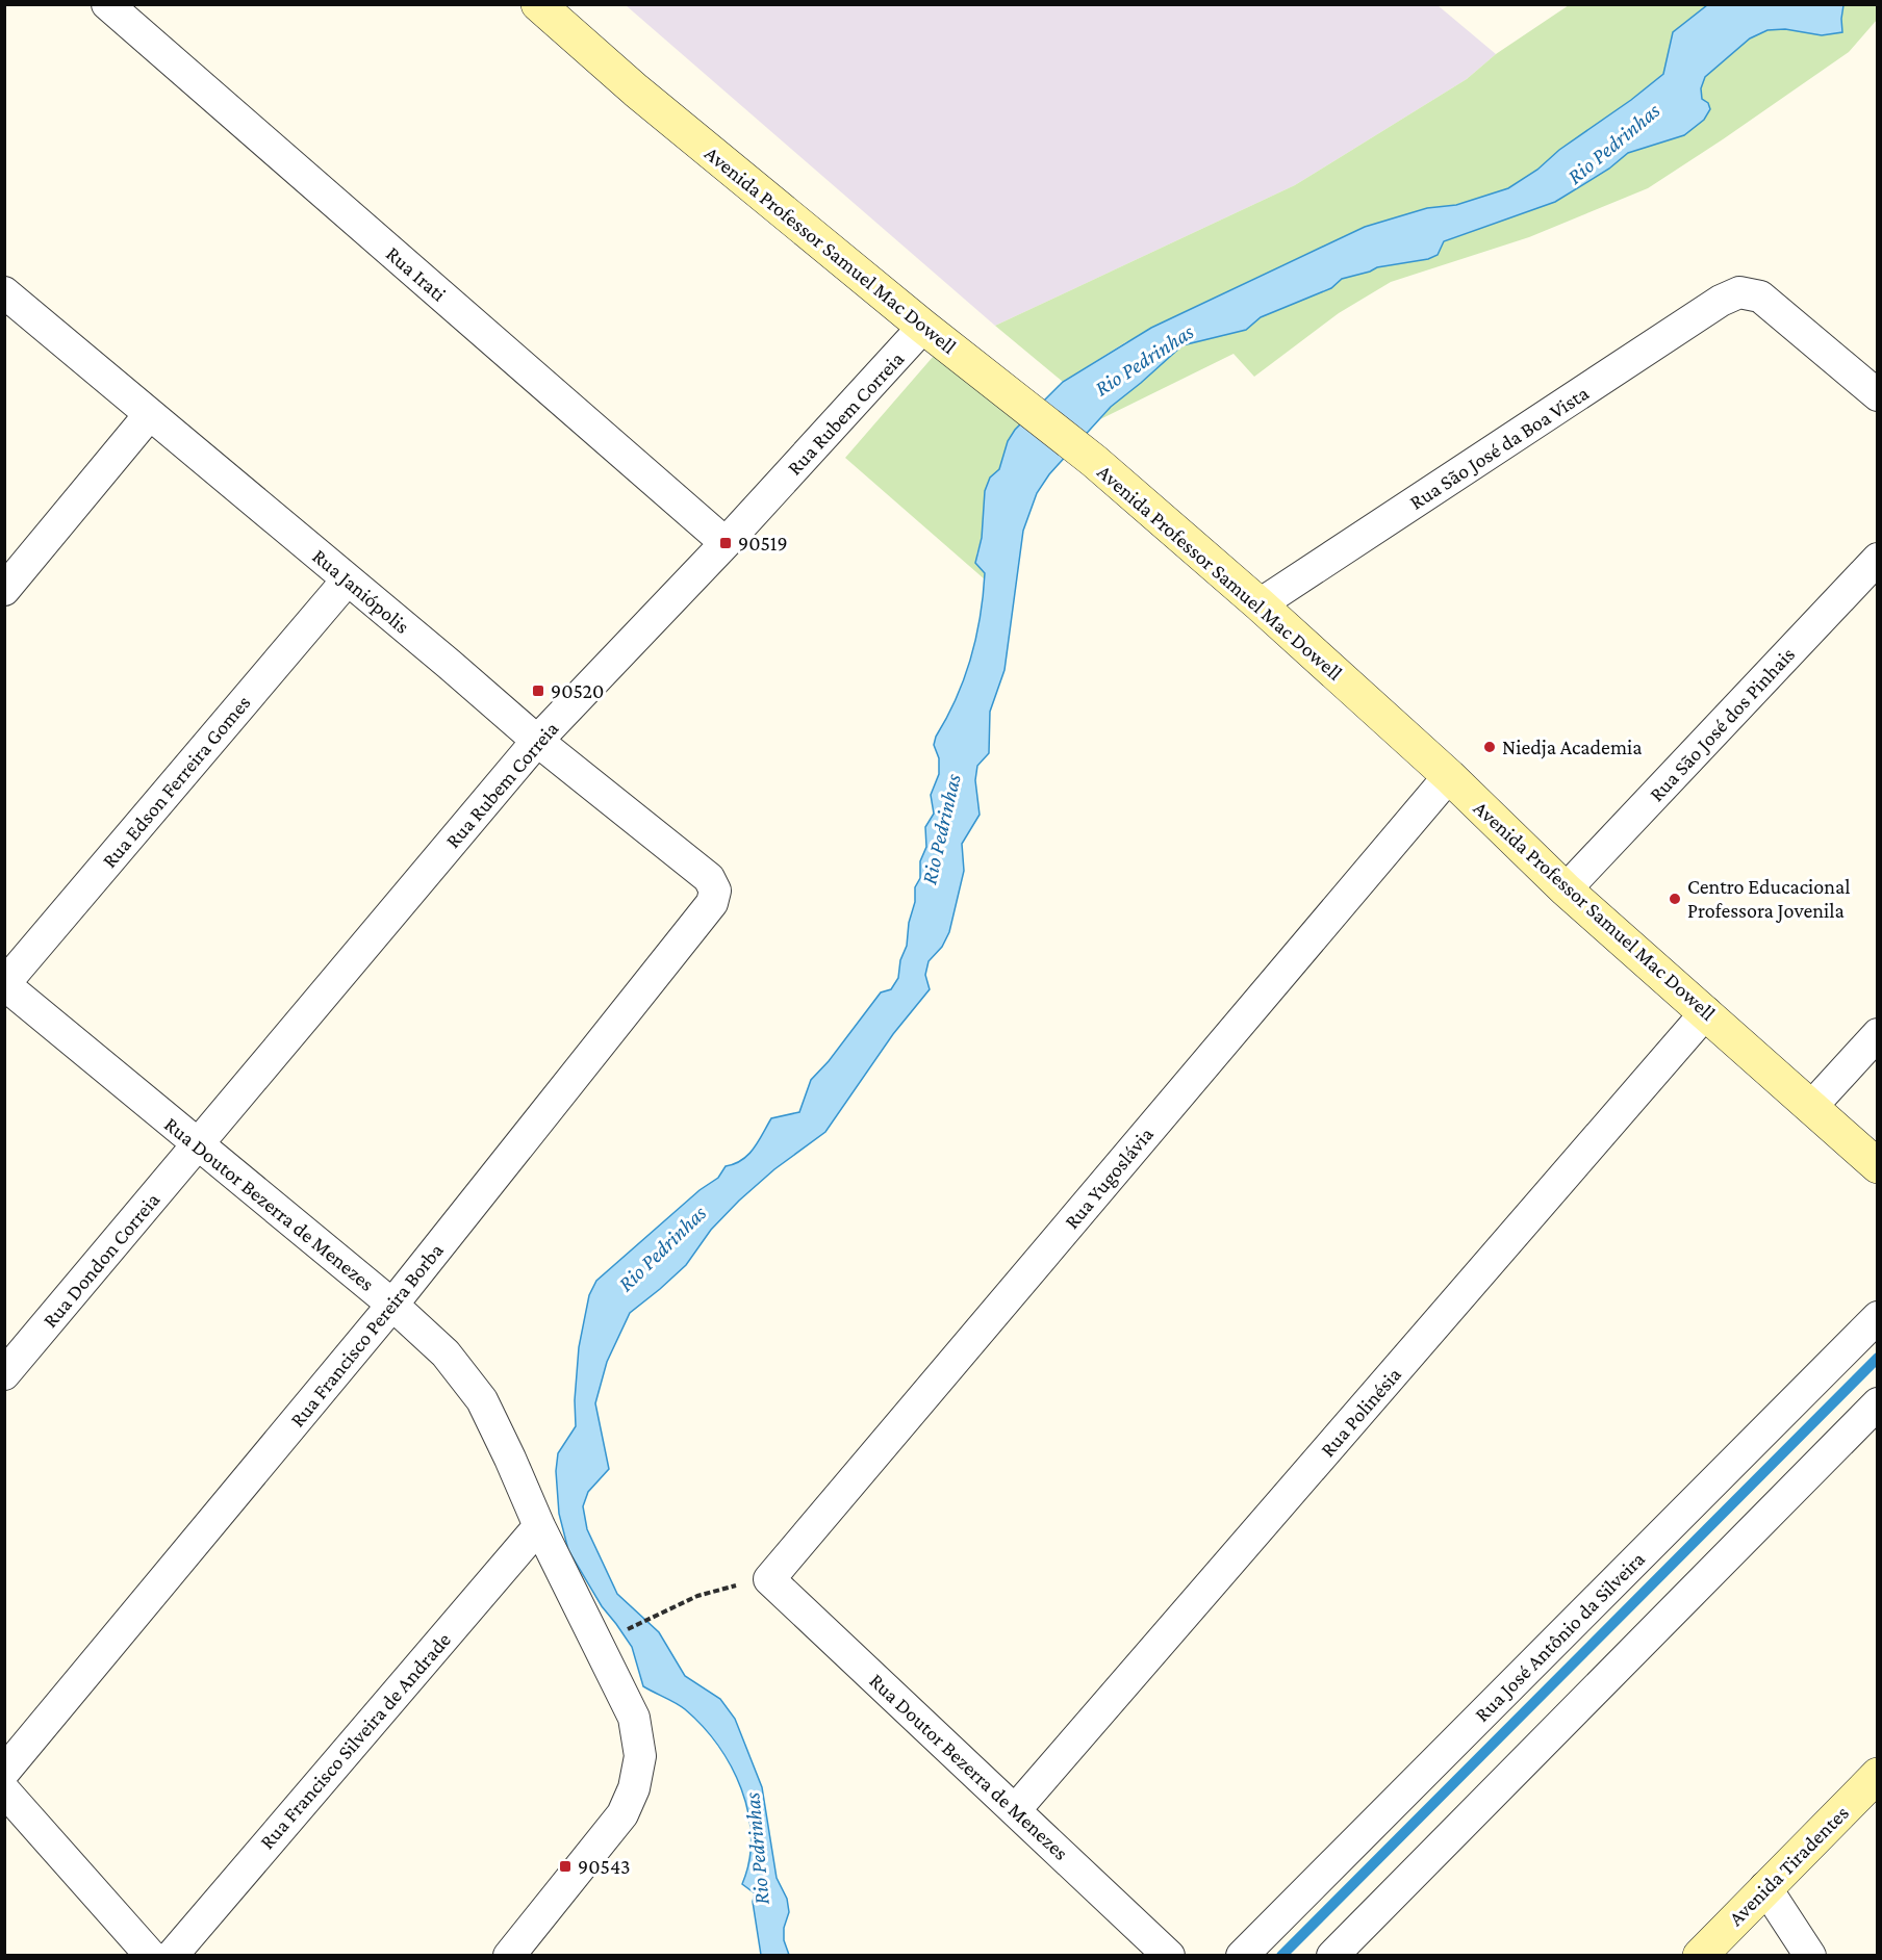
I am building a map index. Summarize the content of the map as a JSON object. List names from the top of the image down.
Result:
{
  "streets": {
    "street": [
      "Avenida Professor Samuel Mac Dowell",
      "Rua Irati",
      "Rua Rubem Correia",
      "Rua São José da Boa Vista",
      "Rua Janiópolis",
      "Rua São José dos Pinhais",
      "Rua Edson Ferreira Gomes",
      "Rua Yugoslávia",
      "Rua Doutor Bezerra de Menezes",
      "Rua Dondon Correia",
      "Rua Francisco Pereira Borba",
      "Rua Polinésia",
      "Rua José Antônio da Silveira",
      "Rua Francisco Silveira de Andrade",
      "Avenida Tiradentes"
    ]
  },
  "crossings": [
    ["Avenida Professor Samuel Mac Dowell", "Rua Rubem Correia"],
    ["Avenida Professor Samuel Mac Dowell", "Rua São José da Boa Vista"],
    ["Avenida Professor Samuel Mac Dowell", "Rua São José dos Pinhais"],
    ["Avenida Professor Samuel Mac Dowell", "Rua Yugoslávia"],
    ["Avenida Professor Samuel Mac Dowell", "Rua Polinésia"],
    ["Rua Irati", "Rua Rubem Correia"],
    ["Rua Rubem Correia", "Rua Janiópolis"],
    ["Rua Rubem Correia", "Rua Doutor Bezerra de Menezes"],
    ["Rua Rubem Correia", "Rua Dondon Correia"],
    ["Rua Janiópolis", "Rua Edson Ferreira Gomes"],
    ["Rua Janiópolis", "Rua Francisco Pereira Borba"],
    ["Rua Edson Ferreira Gomes", "Rua Doutor Bezerra de Menezes"],
    ["Rua Yugoslávia", "Rua Doutor Bezerra de Menezes"],
    ["Rua Doutor Bezerra de Menezes", "Rua Dondon Correia"],
    ["Rua Doutor Bezerra de Menezes", "Rua Francisco Pereira Borba"],
    ["Rua Doutor Bezerra de Menezes", "Rua Polinésia"],
    ["Rua Doutor Bezerra de Menezes", "Rua Francisco Silveira de Andrade"]
  ],
  "water": ["Rio Pedrinhas"],
  "places": {
    "transit": ["90519", "90520", "90543"],
    "other": ["Niedja Academia", "Centro Educacional Professora Jovenila"]
  }
}
